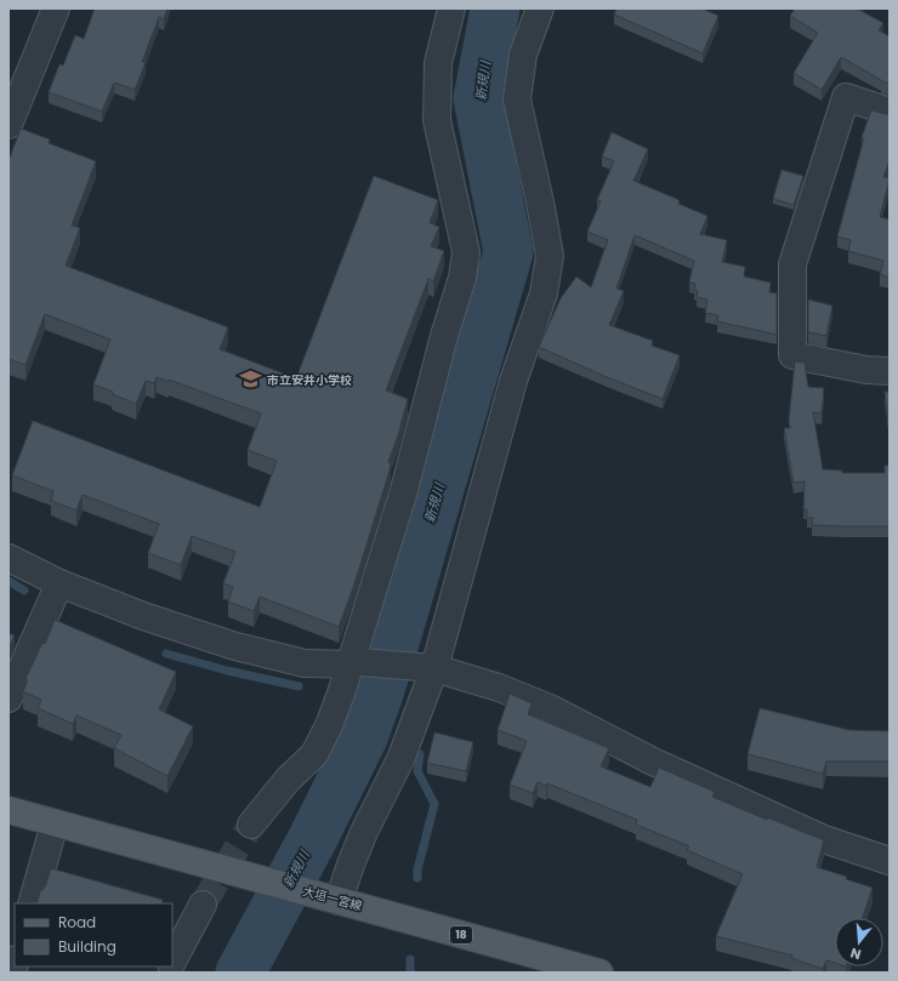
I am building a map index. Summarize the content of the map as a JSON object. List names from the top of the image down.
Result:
{
  "streets": {
    "main road": ["大垣一宮線", "18"]
  },
  "water": ["新規川"],
  "places": {
    "school or university": ["市立安井小学校"]
  },
  "legend": ["Road", "Building"],
  "north": "bottom"
}
